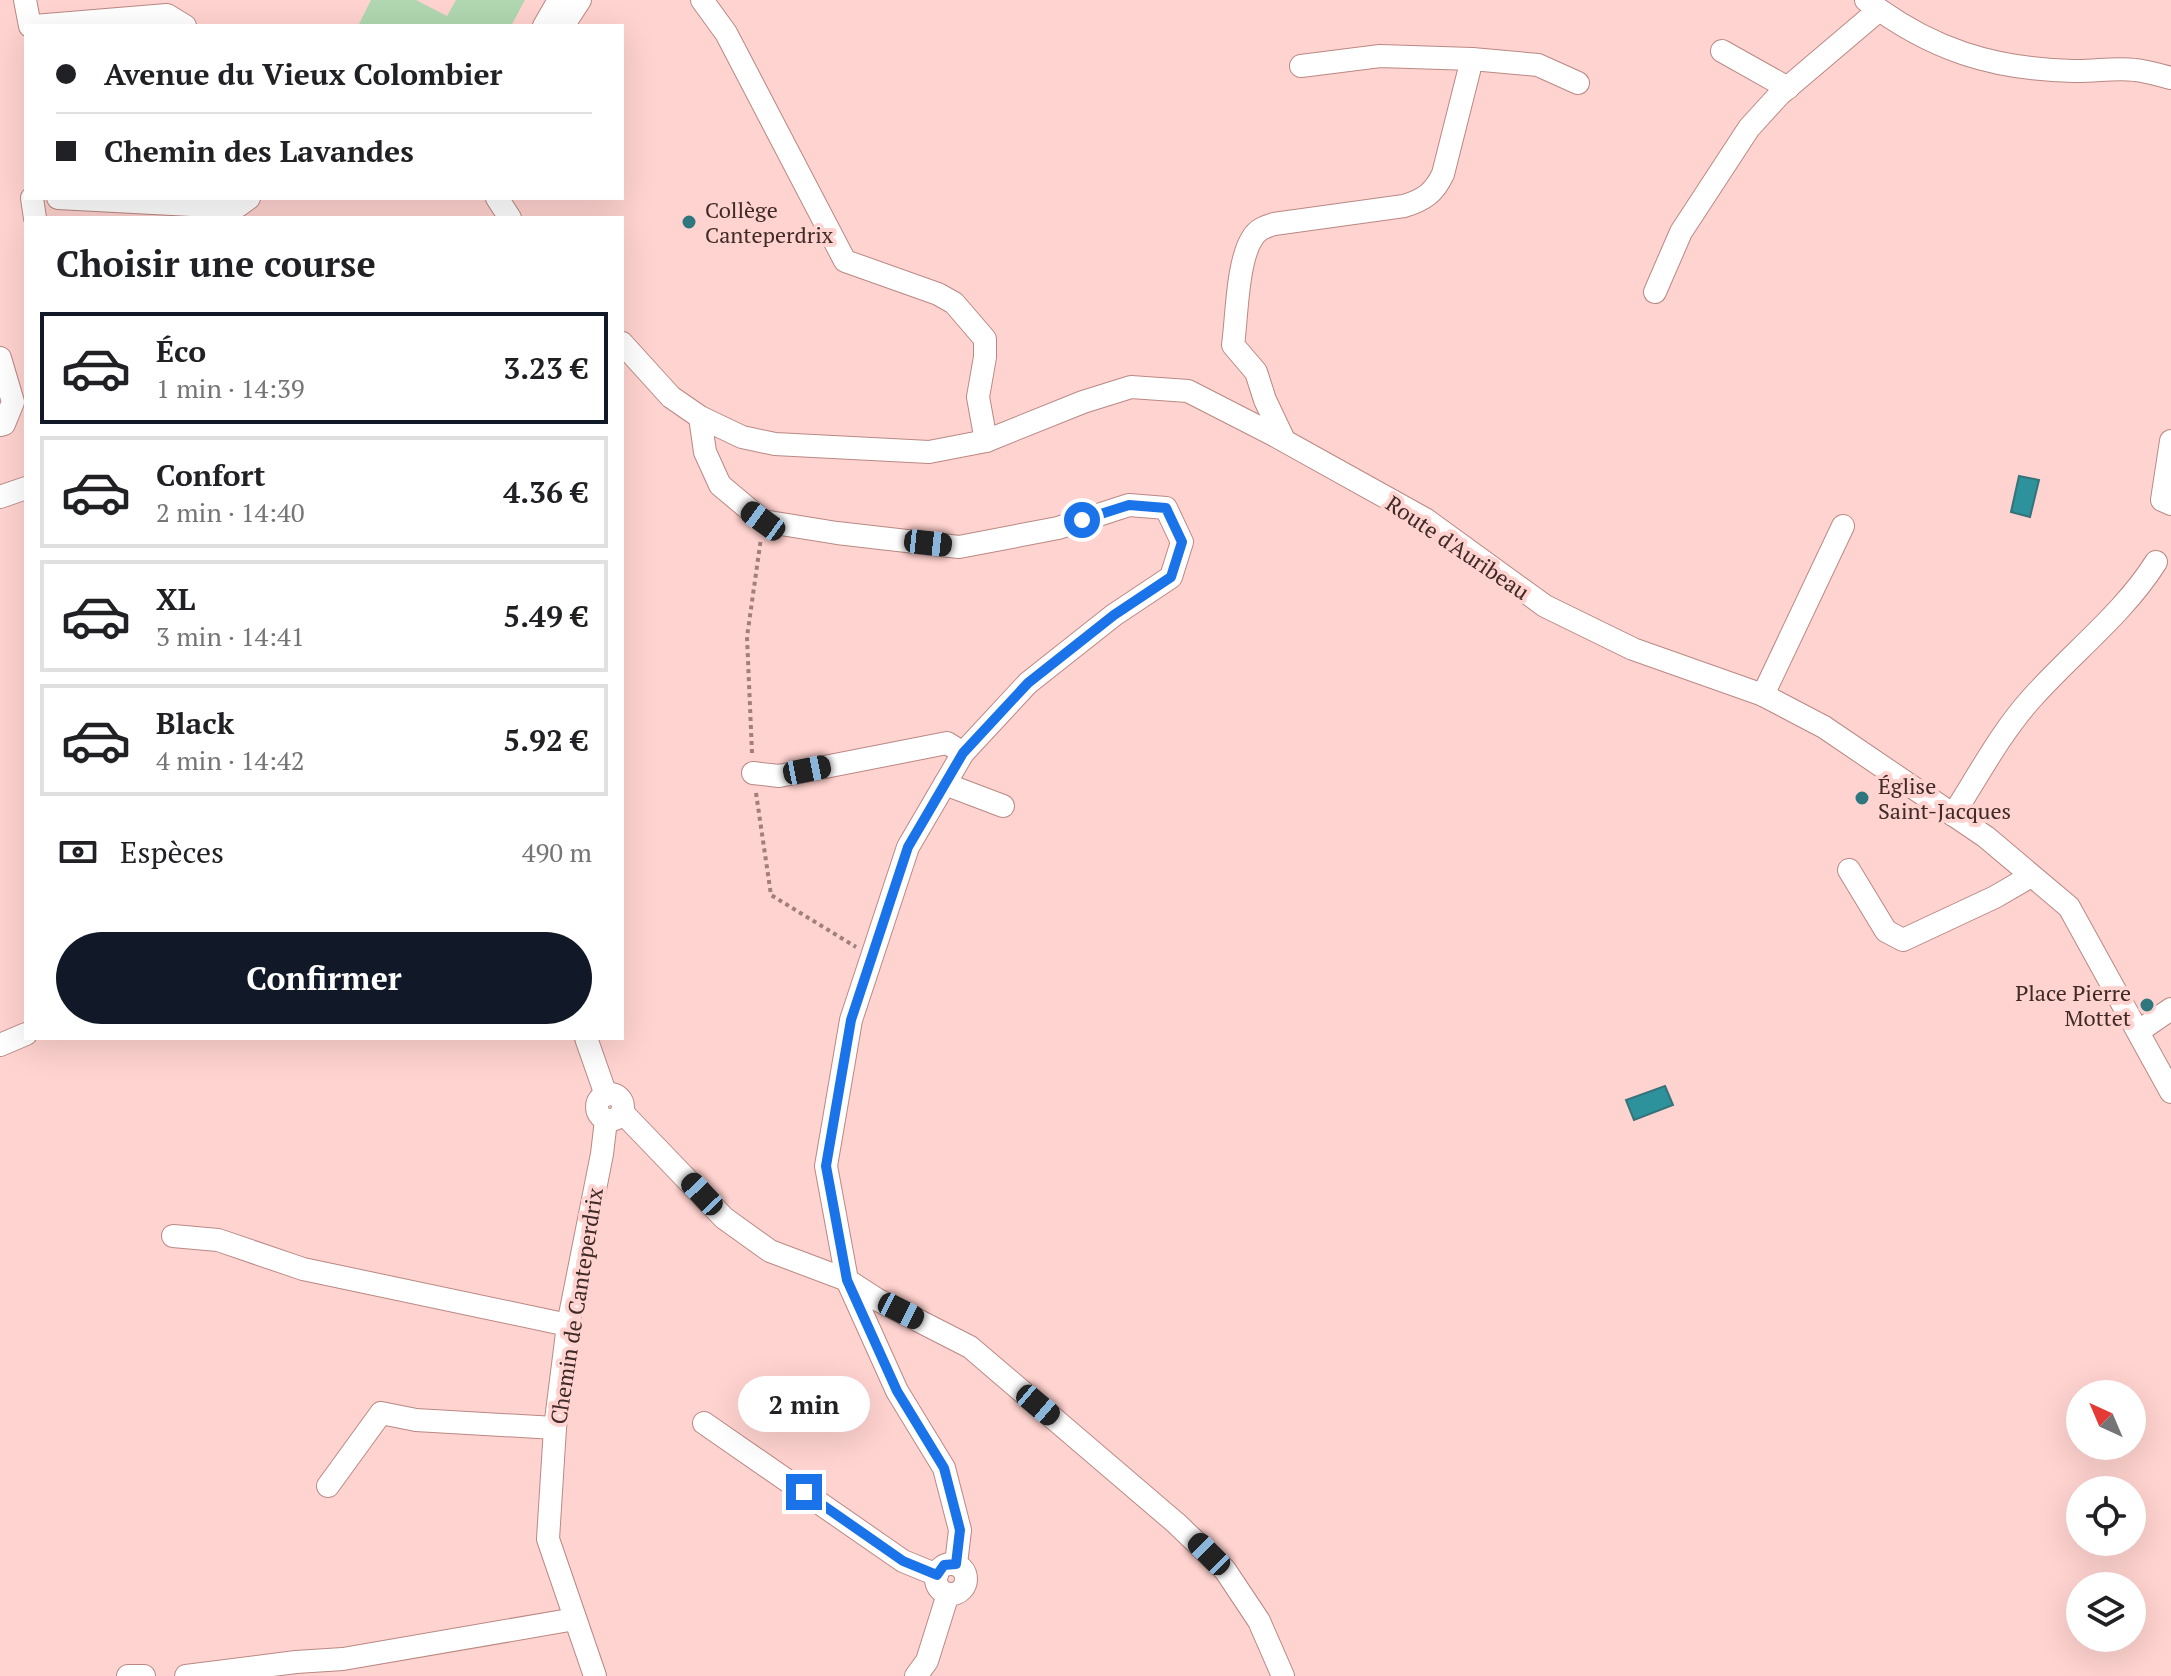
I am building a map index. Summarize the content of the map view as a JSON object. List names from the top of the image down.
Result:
{
  "streets": {
    "street": ["Route d'Auribeau", "Chemin de Canteperdrix"]
  },
  "places": ["Collège Canteperdrix", "Église Saint-Jacques", "Place Pierre Mottet"],
  "north": "top left",
  "page": {
    "banner": ["Avenue du Vieux Colombier", "Chemin des Lavandes"],
    "heading": "Choisir une course",
    "list": [
      {
        "name": "Éco",
        "note": "1 min · 14:39",
        "value": "3.23 €"
      },
      {
        "name": "Confort",
        "note": "2 min · 14:40",
        "value": "4.36 €"
      },
      {
        "name": "XL",
        "note": "3 min · 14:41",
        "value": "5.49 €"
      },
      {
        "name": "Black",
        "note": "4 min · 14:42",
        "value": "5.92 €"
      }
    ],
    "pay": ["Espèces", "490 m"],
    "buttons": "Confirmer",
    "bubble": "2 min"
  }
}
